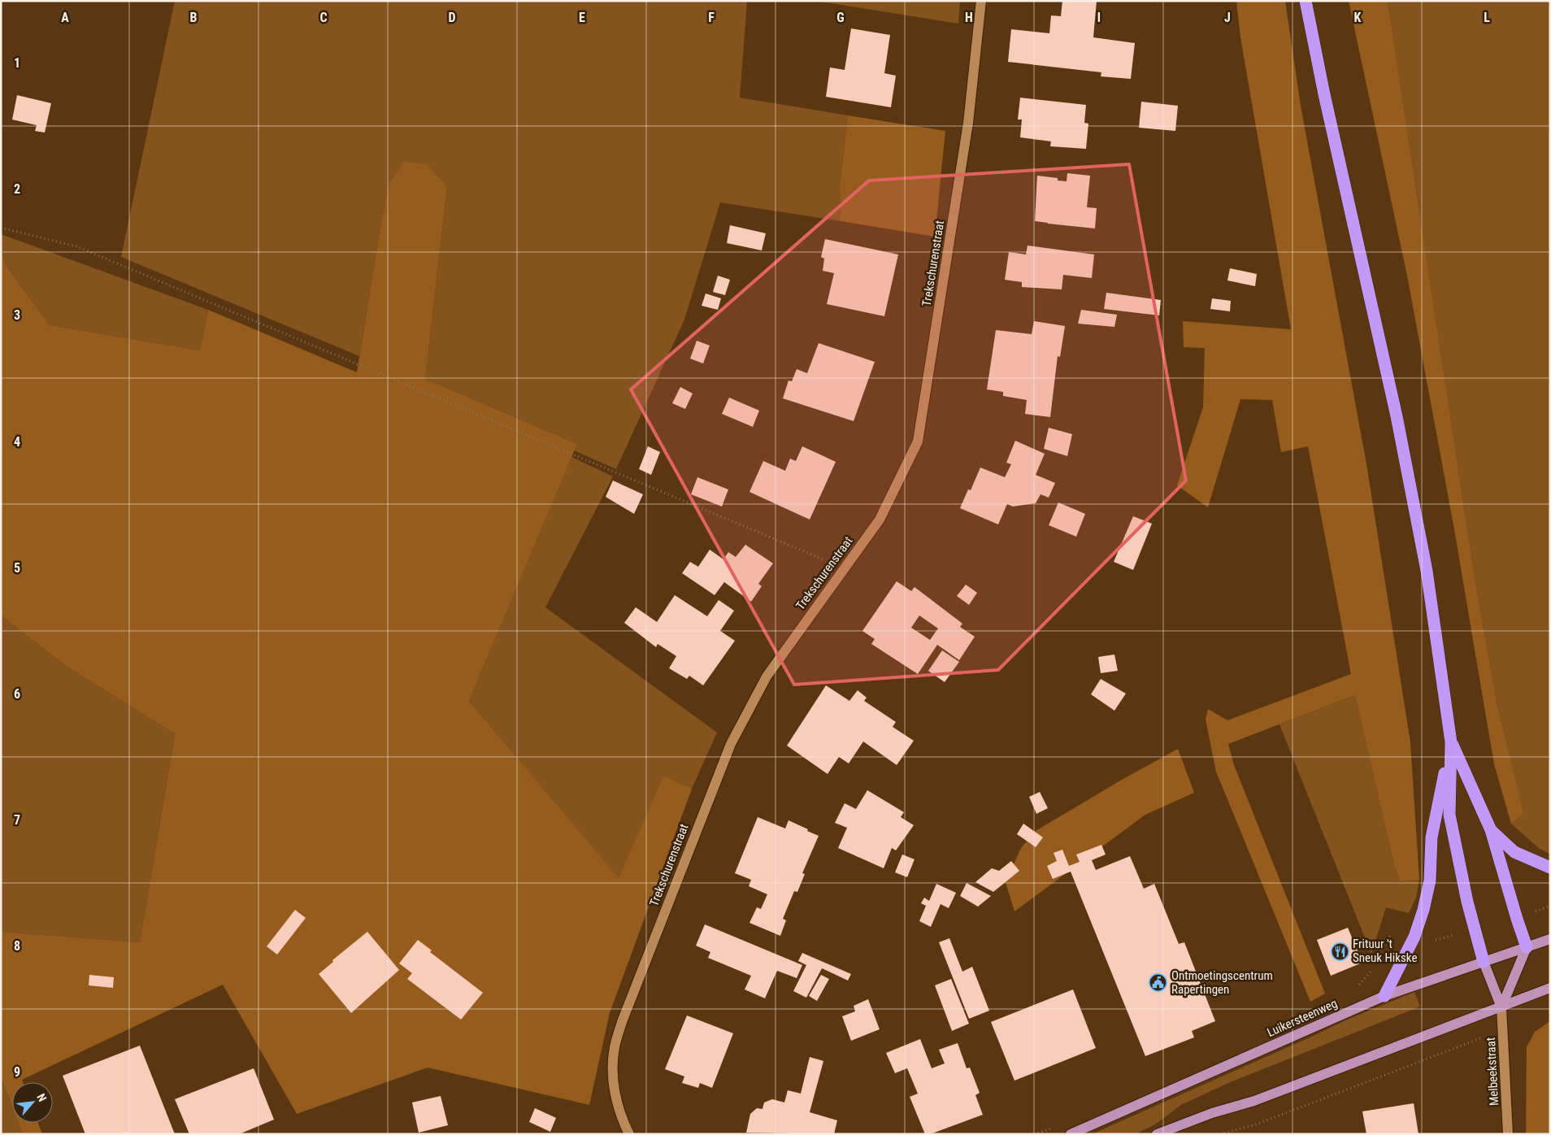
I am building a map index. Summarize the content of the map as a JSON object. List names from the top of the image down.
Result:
{
  "streets": {
    "main road": ["Luikersteenweg"],
    "street": ["Trekschurenstraat", "Melbeekstraat"]
  },
  "places": {
    "restaurant": ["Frituur 't Sneuk Hikske"],
    "public building": ["Ontmoetingscentrum Rapertingen"]
  },
  "north": "top right",
  "grid": {
    "columns": [
      "A",
      "B",
      "C",
      "D",
      "E",
      "F",
      "G",
      "H",
      "I",
      "J",
      "K",
      "L"
    ],
    "rows": [
      "1",
      "2",
      "3",
      "4",
      "5",
      "6",
      "7",
      "8",
      "9"
    ]
  }
}
